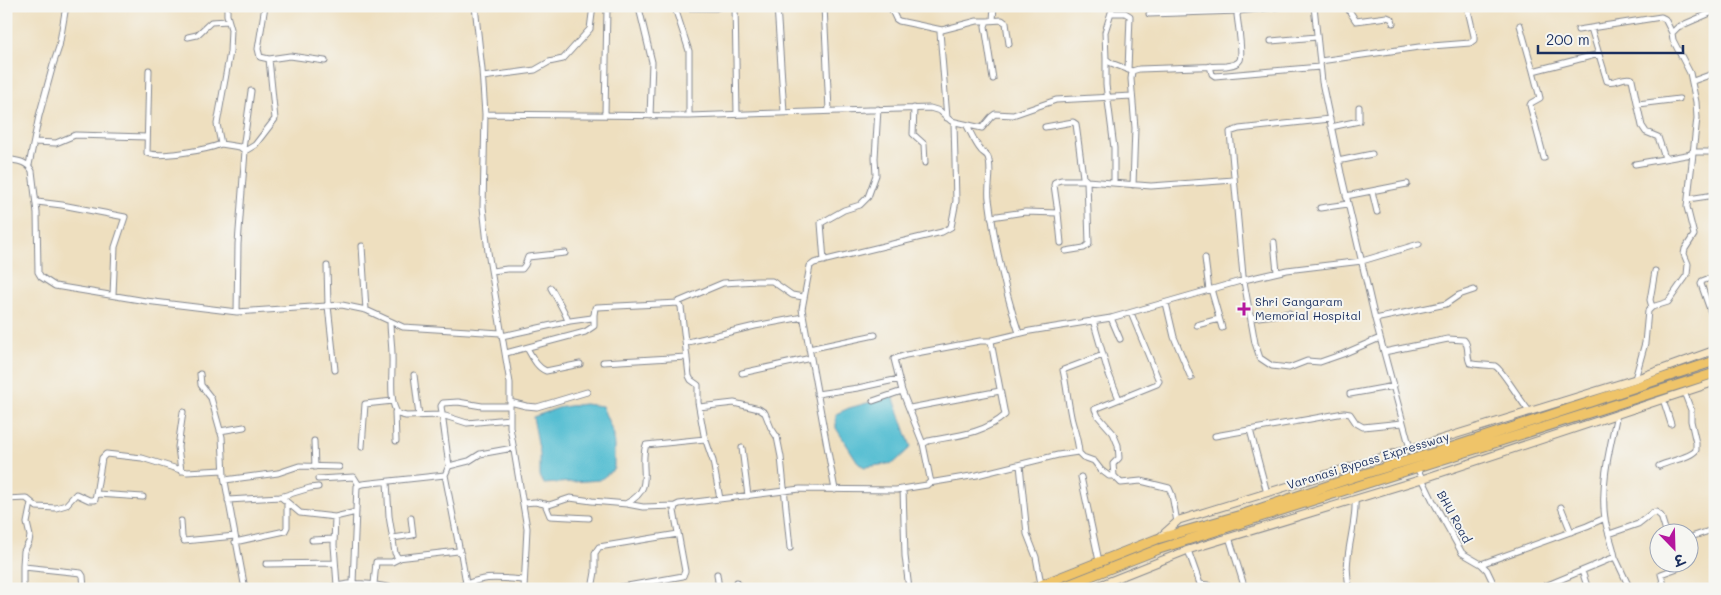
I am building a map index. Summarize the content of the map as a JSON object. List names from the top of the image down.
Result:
{
  "streets": {
    "highway": ["Varanasi Bypass Expressway"],
    "street": ["BHU Road"]
  },
  "places": {
    "health": ["Shri Gangaram Memorial Hospital"]
  },
  "scale_bar": "200 m",
  "north": "bottom right"
}
